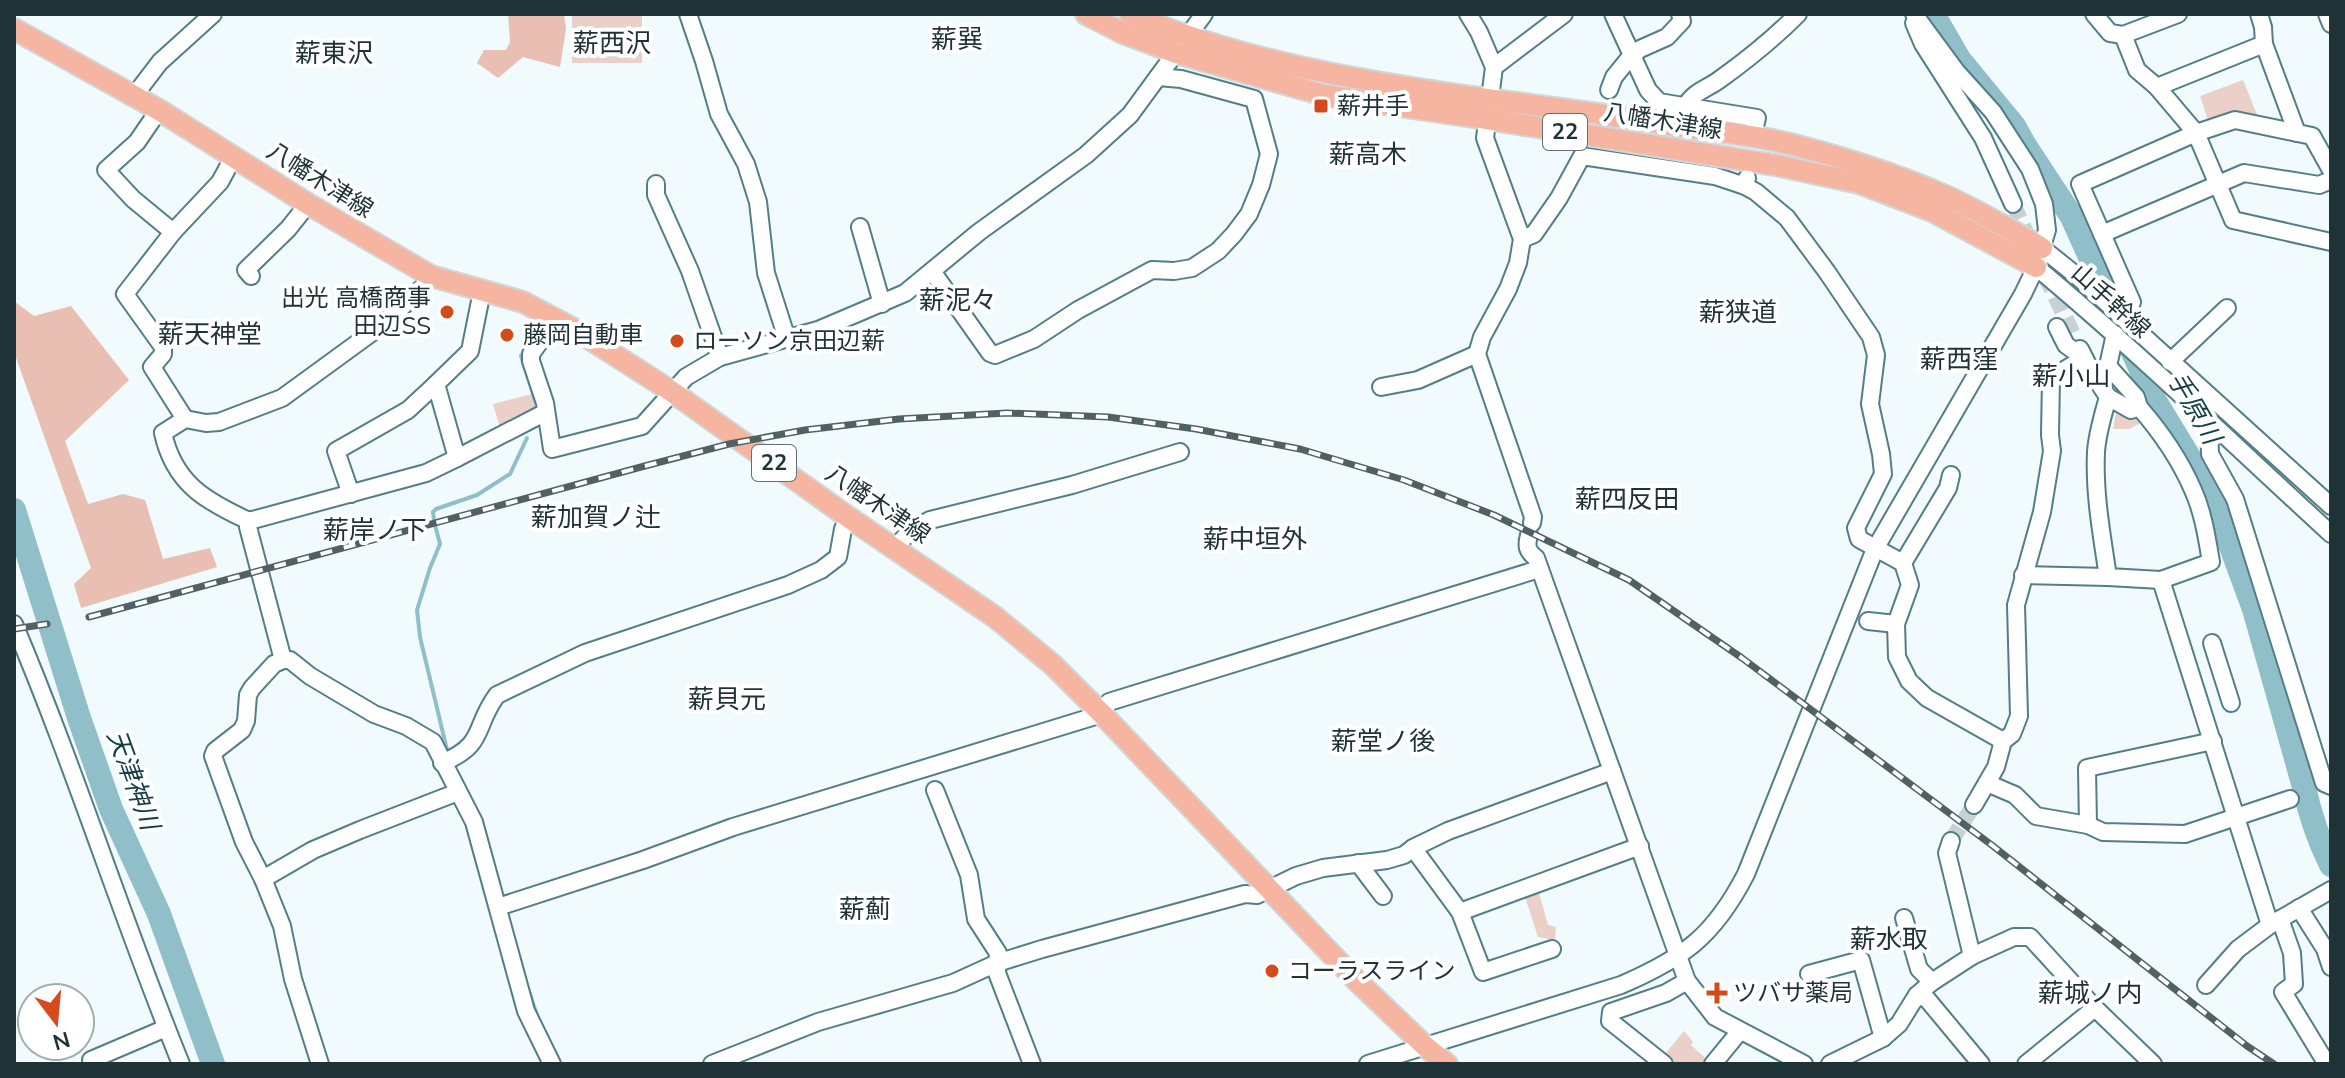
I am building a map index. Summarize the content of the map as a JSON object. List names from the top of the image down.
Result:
{
  "streets": {
    "main road": ["八幡木津線", "22"],
    "street": ["山手幹線"]
  },
  "crossings": [
    ["八幡木津線", "山手幹線"]
  ],
  "districts": [
    "薪巽",
    "薪西沢",
    "薪東沢",
    "薪高木",
    "薪泥々",
    "薪狭道",
    "薪天神堂",
    "薪西窪",
    "薪小山",
    "薪四反田",
    "薪加賀ノ辻",
    "薪岸ノ下",
    "薪中垣外",
    "薪貝元",
    "薪堂ノ後",
    "薪薊",
    "薪水取",
    "薪城ノ内"
  ],
  "water": ["手原川", "天津神川"],
  "places": {
    "transit": ["薪井手"],
    "other": [
      "出光 高橋商事 田辺SS",
      "藤岡自動車",
      "ローソン京田辺薪",
      "コーラスライン"
    ],
    "health": ["ツバサ薬局"]
  },
  "north": "bottom"
}
